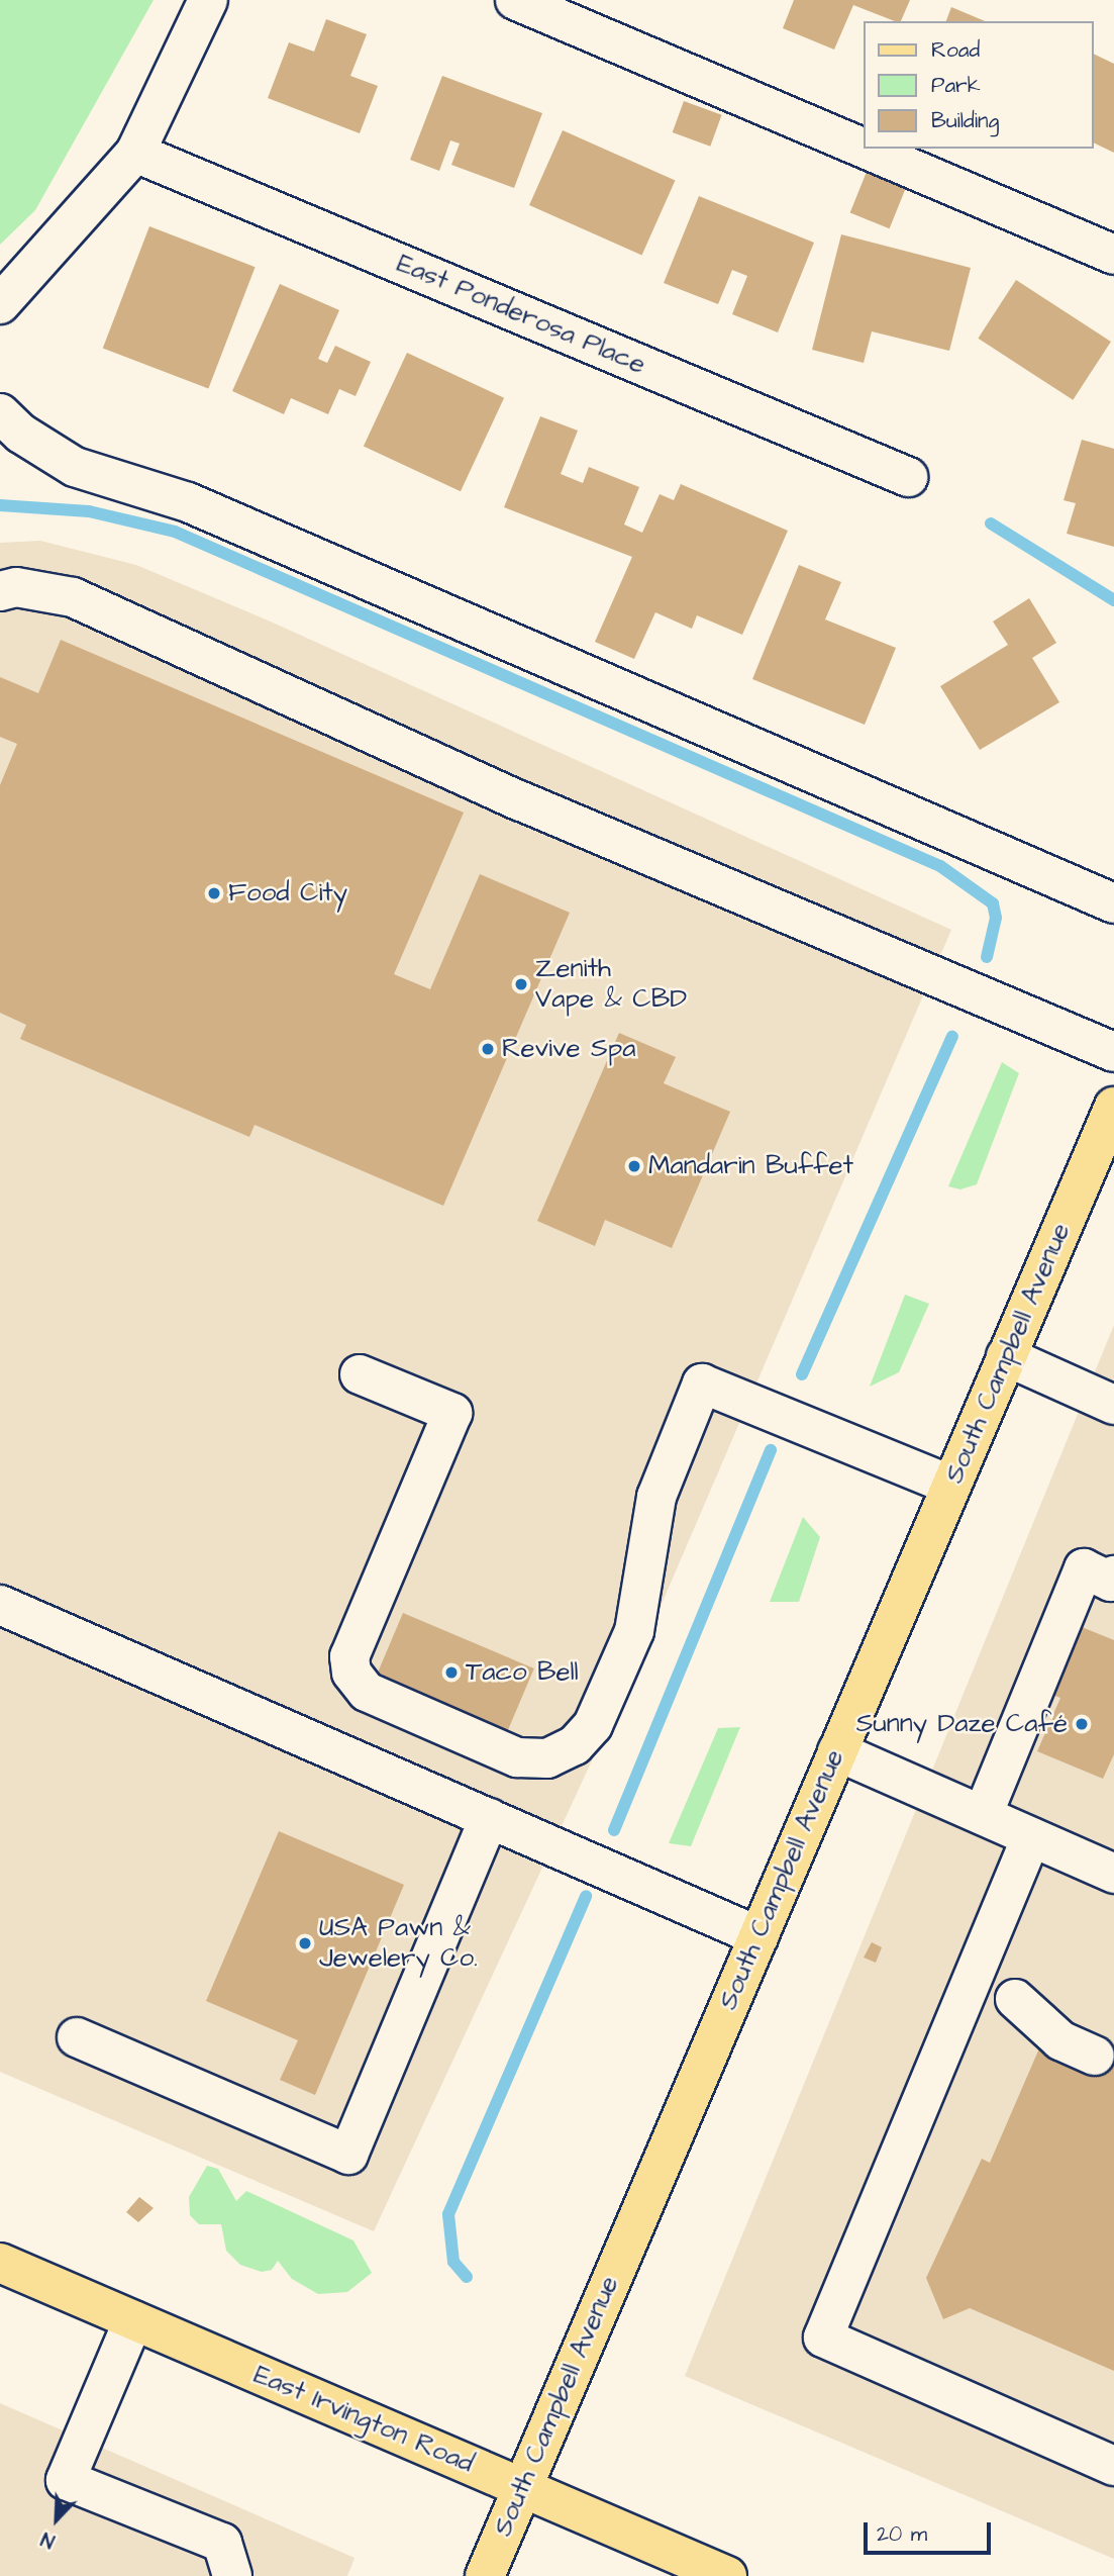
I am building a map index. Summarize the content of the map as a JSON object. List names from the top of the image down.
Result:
{
  "streets": {
    "main road": ["South Campbell Avenue", "East Irvington Road"],
    "street": ["East Ponderosa Place"]
  },
  "crossings": [
    ["South Campbell Avenue", "East Irvington Road"]
  ],
  "places": [
    "Food City",
    "Zenith Vape & CBD",
    "Revive Spa",
    "Mandarin Buffet",
    "Taco Bell",
    "Sunny Daze Café",
    "USA Pawn & Jewelery Co."
  ],
  "legend": ["Road", "Park", "Building"],
  "scale_bar": "20 m",
  "north": "bottom left"
}
